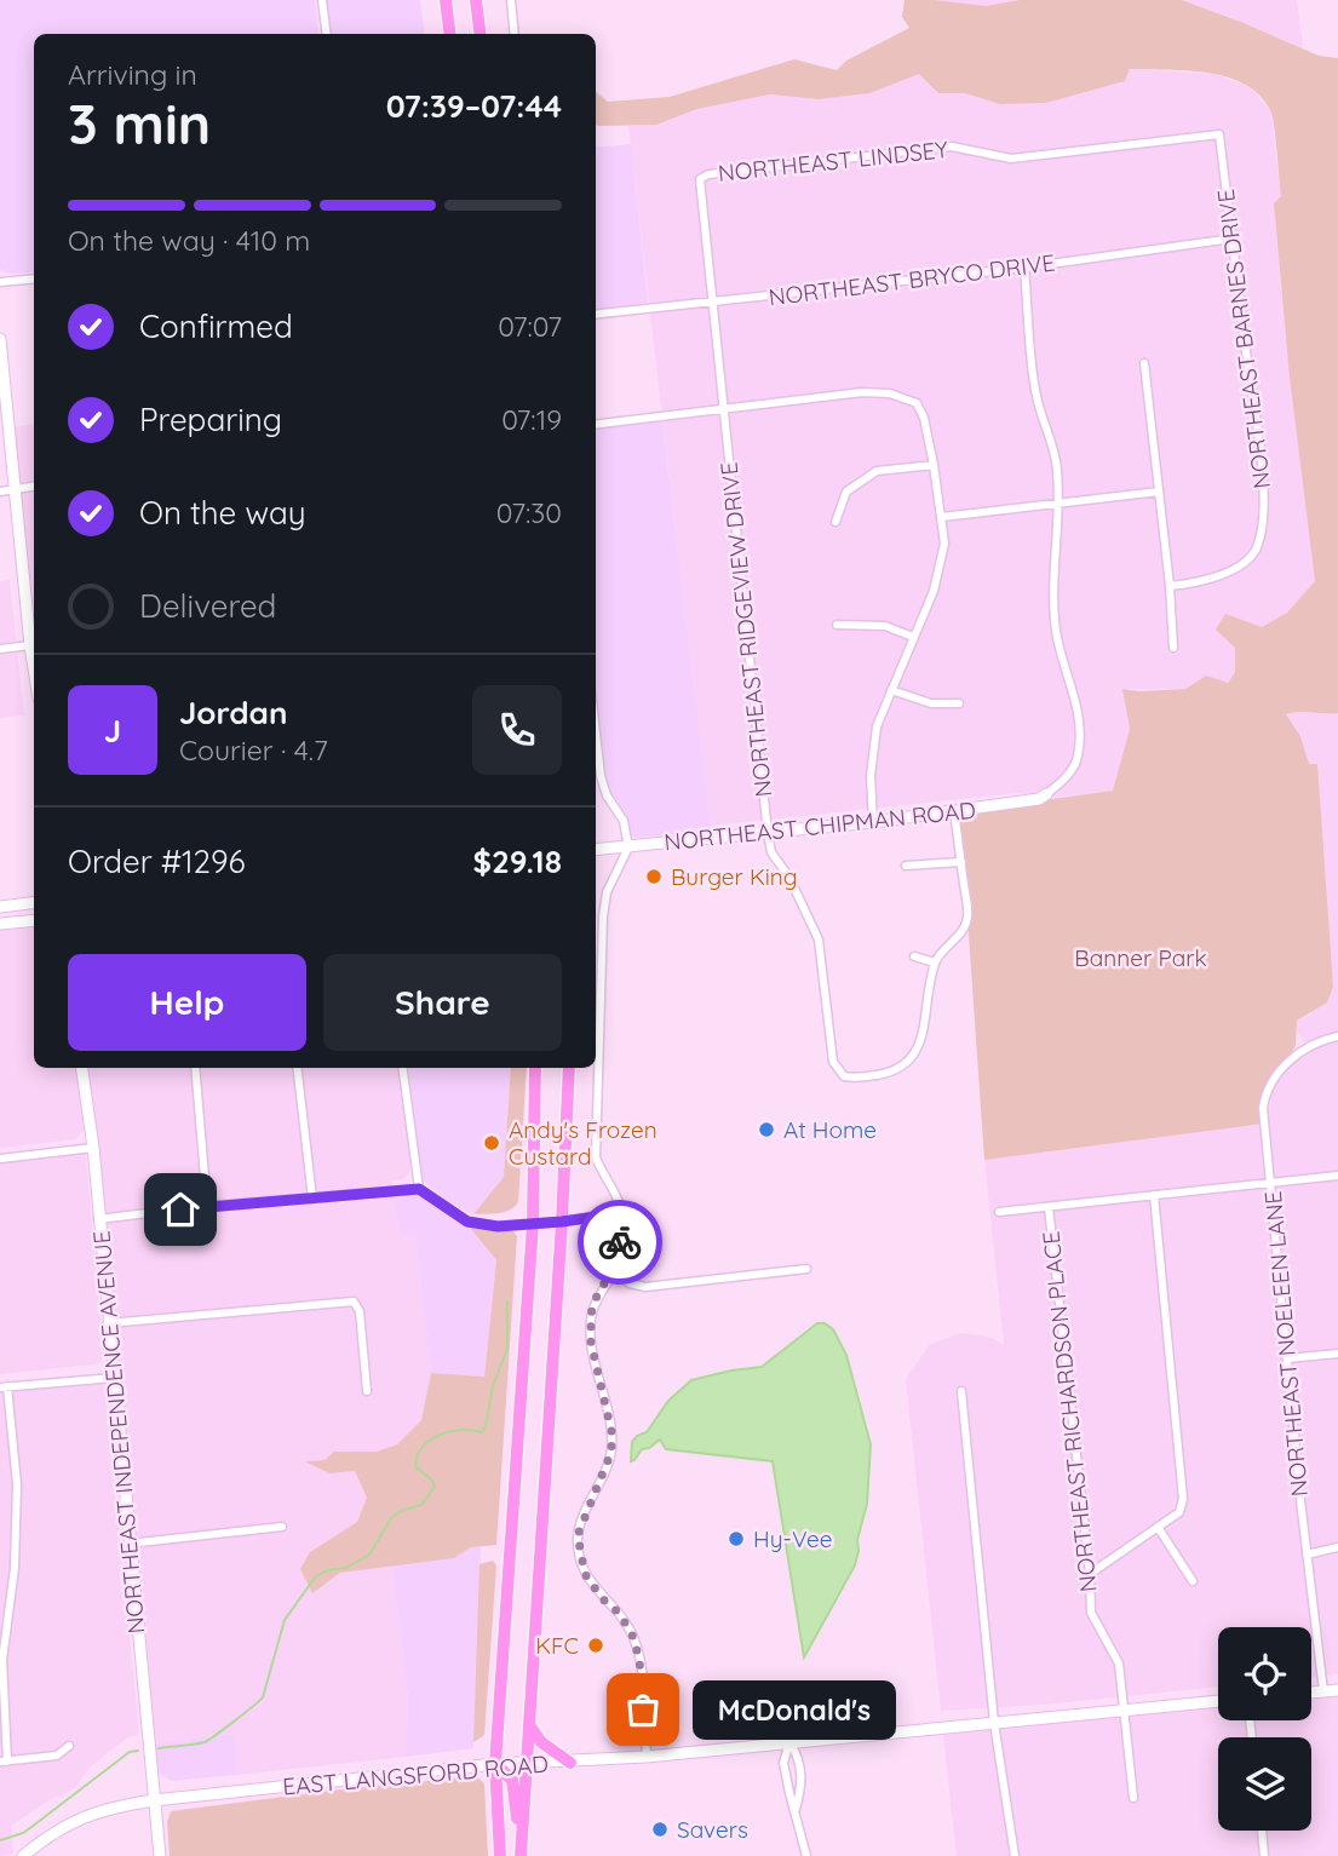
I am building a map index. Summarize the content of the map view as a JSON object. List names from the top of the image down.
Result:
{
  "streets": {
    "street": [
      "NORTHEAST LINDSEY",
      "NORTHEAST BRYCO DRIVE",
      "NORTHEAST BARNES DRIVE",
      "NORTHEAST RIDGEVIEW DRIVE",
      "NORTHEAST CHIPMAN ROAD",
      "NORTHEAST NOELEEN LANE",
      "NORTHEAST RICHARDSON PLACE",
      "NORTHEAST INDEPENDENCE AVENUE",
      "EAST LANGSFORD ROAD"
    ]
  },
  "crossings": [
    ["NORTHEAST LINDSEY", "NORTHEAST BARNES DRIVE"],
    ["NORTHEAST LINDSEY", "NORTHEAST RIDGEVIEW DRIVE"],
    ["NORTHEAST BRYCO DRIVE", "NORTHEAST BARNES DRIVE"],
    ["NORTHEAST BRYCO DRIVE", "NORTHEAST RIDGEVIEW DRIVE"],
    ["NORTHEAST RIDGEVIEW DRIVE", "NORTHEAST CHIPMAN ROAD"],
    ["NORTHEAST RICHARDSON PLACE", "EAST LANGSFORD ROAD"],
    ["NORTHEAST INDEPENDENCE AVENUE", "EAST LANGSFORD ROAD"]
  ],
  "parks": ["Banner Park"],
  "places": [
    "Burger King",
    "At Home",
    "Andy's Frozen Custard",
    "Hy-Vee",
    "KFC",
    "McDonald's",
    "Savers"
  ],
  "page": {
    "heading": ["3 min", "Arriving in", "07:39–07:44"],
    "panel": [
      "Jordan",
      "Courier · 4.7",
      "Order #1296",
      "$29.18"
    ],
    "bar": "On the way · 410 m",
    "list": [
      ["Confirmed", "07:07"],
      ["Preparing", "07:19"],
      ["On the way", "07:30"],
      "Delivered"
    ],
    "round": "J",
    "buttons": ["Help", "Share"],
    "bubble": "McDonald's"
  }
}
